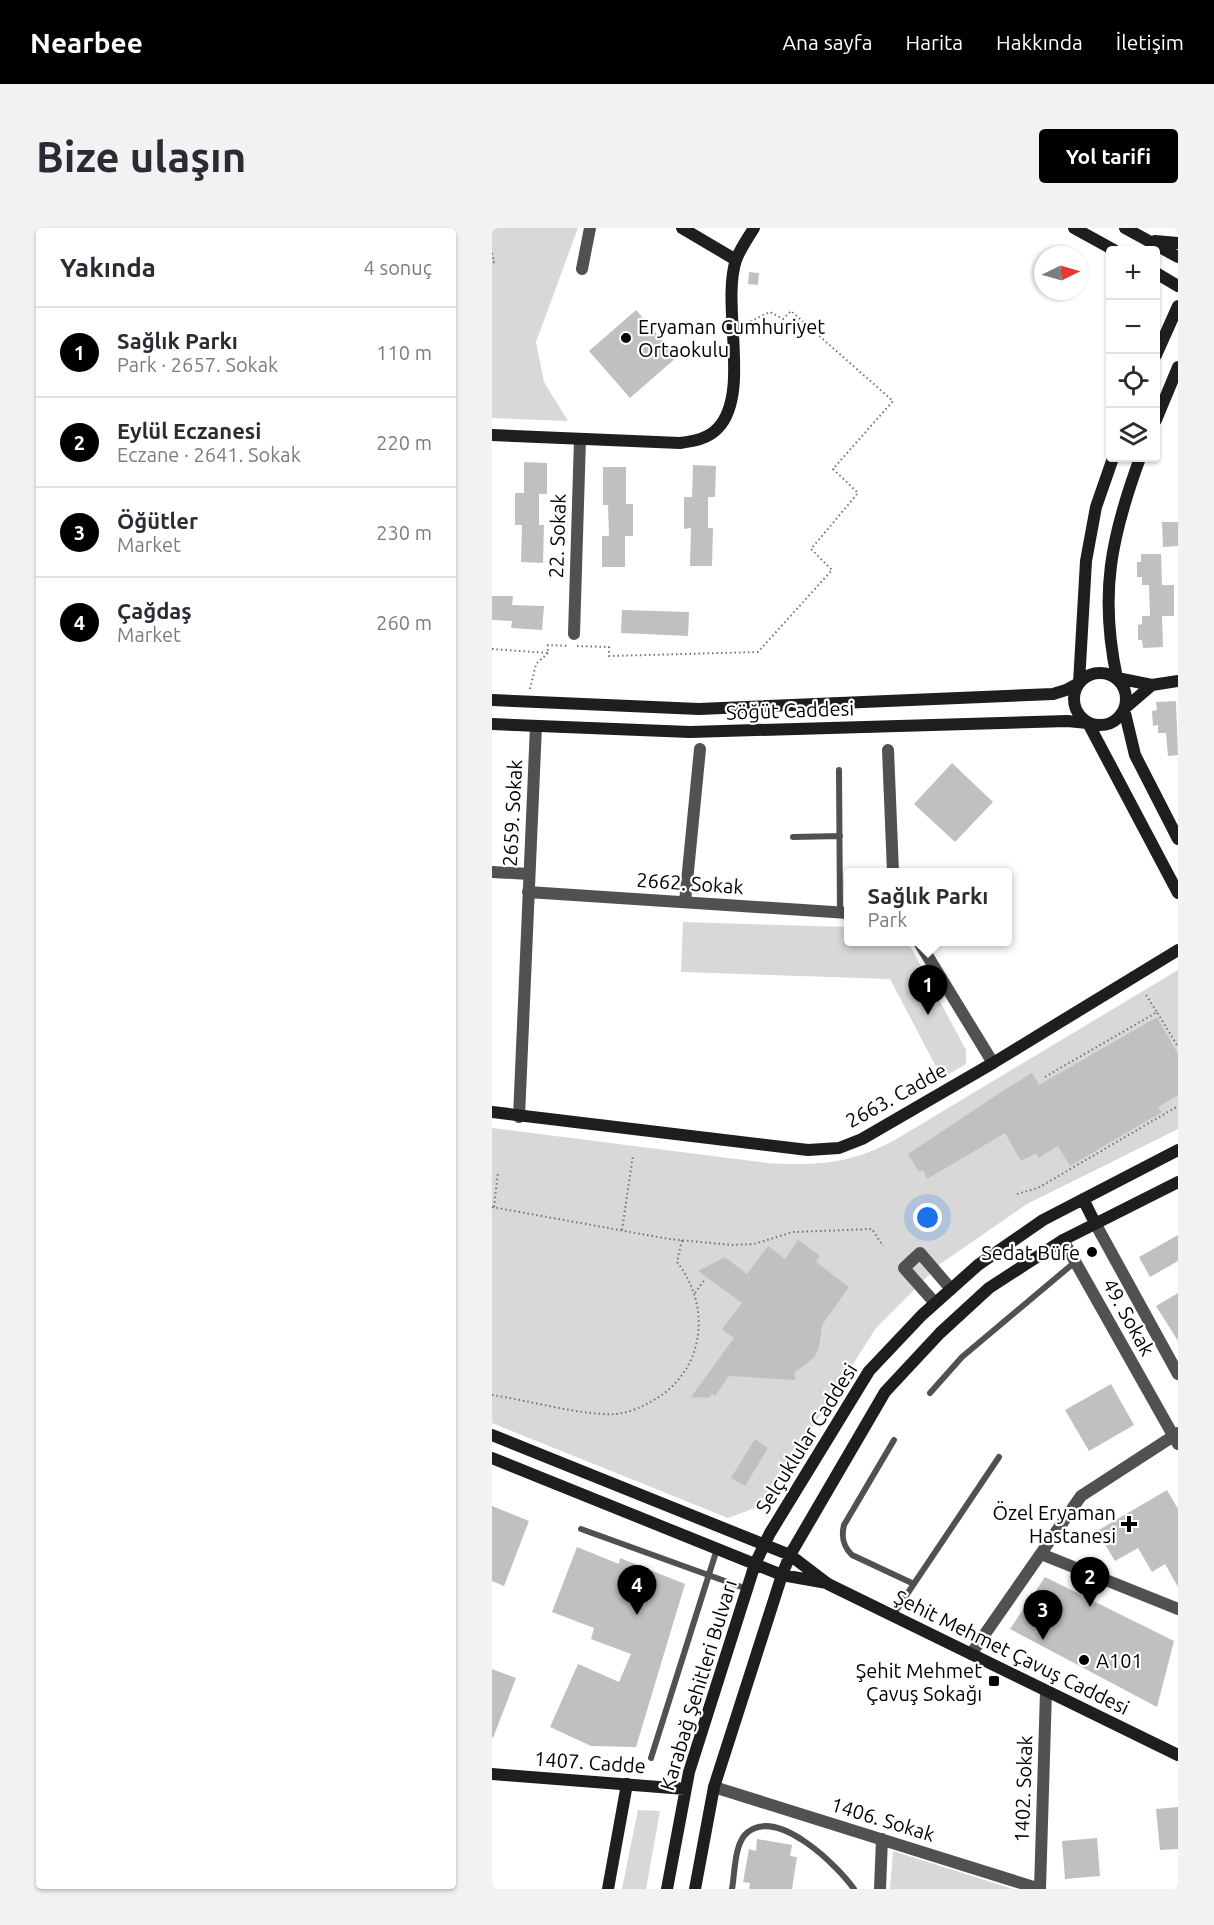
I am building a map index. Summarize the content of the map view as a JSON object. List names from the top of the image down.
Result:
{
  "streets": {
    "main road": [
      "Söğüt Caddesi",
      "2663. Cadde",
      "Selçuklular Caddesi",
      "Şehit Mehmet Çavuş Caddesi",
      "Karabağ Şehitleri Bulvarı",
      "1407. Cadde"
    ],
    "street": [
      "22. Sokak",
      "2659. Sokak",
      "2662. Sokak",
      "49. Sokak",
      "1402. Sokak",
      "1406. Sokak"
    ]
  },
  "crossings": [
    ["Söğüt Caddesi", "2659. Sokak"],
    ["2659. Sokak", "2662. Sokak"],
    ["2659. Sokak", "2663. Cadde"],
    ["Selçuklular Caddesi", "Şehit Mehmet Çavuş Caddesi"],
    ["Selçuklular Caddesi", "Karabağ Şehitleri Bulvarı"],
    ["Şehit Mehmet Çavuş Caddesi", "Karabağ Şehitleri Bulvarı"],
    ["Şehit Mehmet Çavuş Caddesi", "1402. Sokak"],
    ["Karabağ Şehitleri Bulvarı", "1407. Cadde"],
    ["1402. Sokak", "1406. Sokak"]
  ],
  "places": {
    "other": ["Eryaman Cumhuriyet Ortaokulu", "Sedat Büfe", "A101"],
    "health": ["Özel Eryaman Hastanesi"],
    "transit": ["Şehit Mehmet Çavuş Sokağı"]
  },
  "north": "right",
  "page": {
    "header": "Nearbee",
    "nav": [
      "Ana sayfa",
      "Harita",
      "Hakkında",
      "İletişim"
    ],
    "buttons": "Yol tarifi",
    "title": "Bize ulaşın",
    "heading": ["Yakında", "4 sonuç"],
    "map_buttons": ["+", "−"],
    "list": [
      {
        "mark": "1",
        "name": "Sağlık Parkı",
        "note": "Park · 2657. Sokak",
        "value": "110 m"
      },
      {
        "mark": "2",
        "name": "Eylül Eczanesi",
        "note": "Eczane · 2641. Sokak",
        "value": "220 m"
      },
      {
        "mark": "3",
        "name": "Öğütler",
        "note": "Market",
        "value": "230 m"
      },
      {
        "mark": "4",
        "name": "Çağdaş",
        "note": "Market",
        "value": "260 m"
      }
    ],
    "popup": ["Sağlık Parkı", "Park"],
    "pins": [
      "1",
      "2",
      "4",
      "3"
    ]
  }
}
